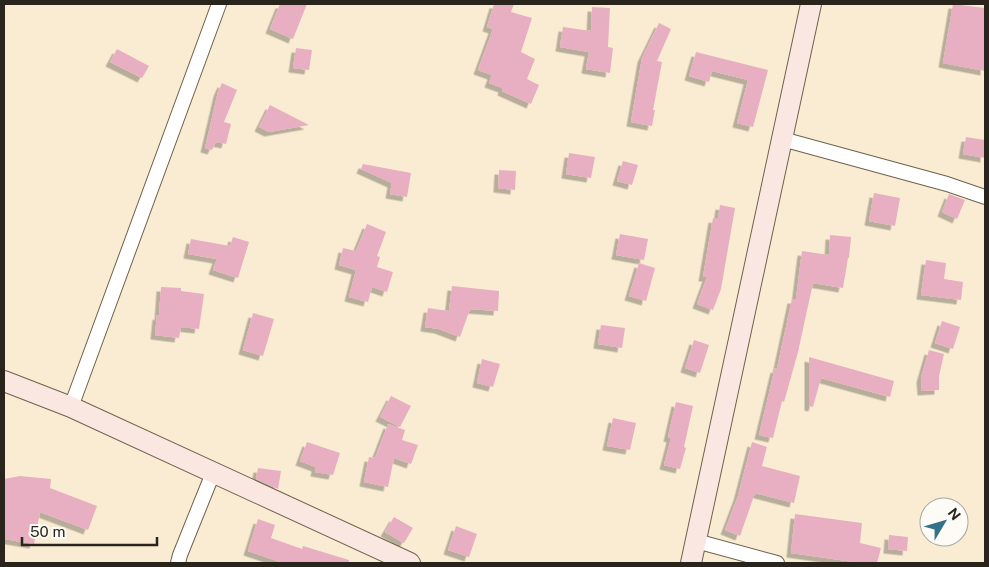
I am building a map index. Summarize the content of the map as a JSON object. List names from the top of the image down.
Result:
{
  "scale_bar": "50 m",
  "north": "top right"
}
